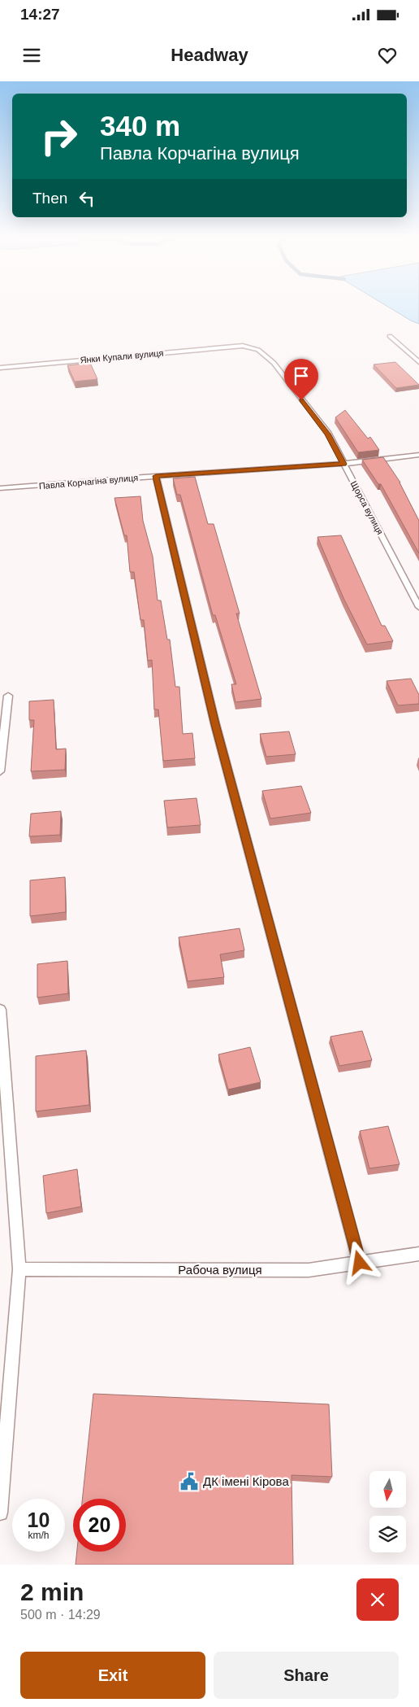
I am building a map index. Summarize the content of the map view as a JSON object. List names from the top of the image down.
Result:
{
  "streets": {
    "lane": [
      "Янки Купали вулиця",
      "Павла Корчагіна вулиця",
      "Щорса вулиця",
      "Рабоча вулиця"
    ]
  },
  "crossings": [
    ["Янки Купали вулиця", "Щорса вулиця"],
    ["Павла Корчагіна вулиця", "Щорса вулиця"]
  ],
  "places": {
    "public building": ["ДК імені Кірова"]
  },
  "north": "bottom",
  "page": {
    "status": "14:27",
    "header": "Headway",
    "turn": ["340 m", "Павла Корчагіна вулиця"],
    "then": "Then",
    "speed": "10 km/h",
    "limit": "20",
    "heading": ["2 min", "500 m · 14:29"],
    "buttons": ["Exit", "Share"]
  }
}
